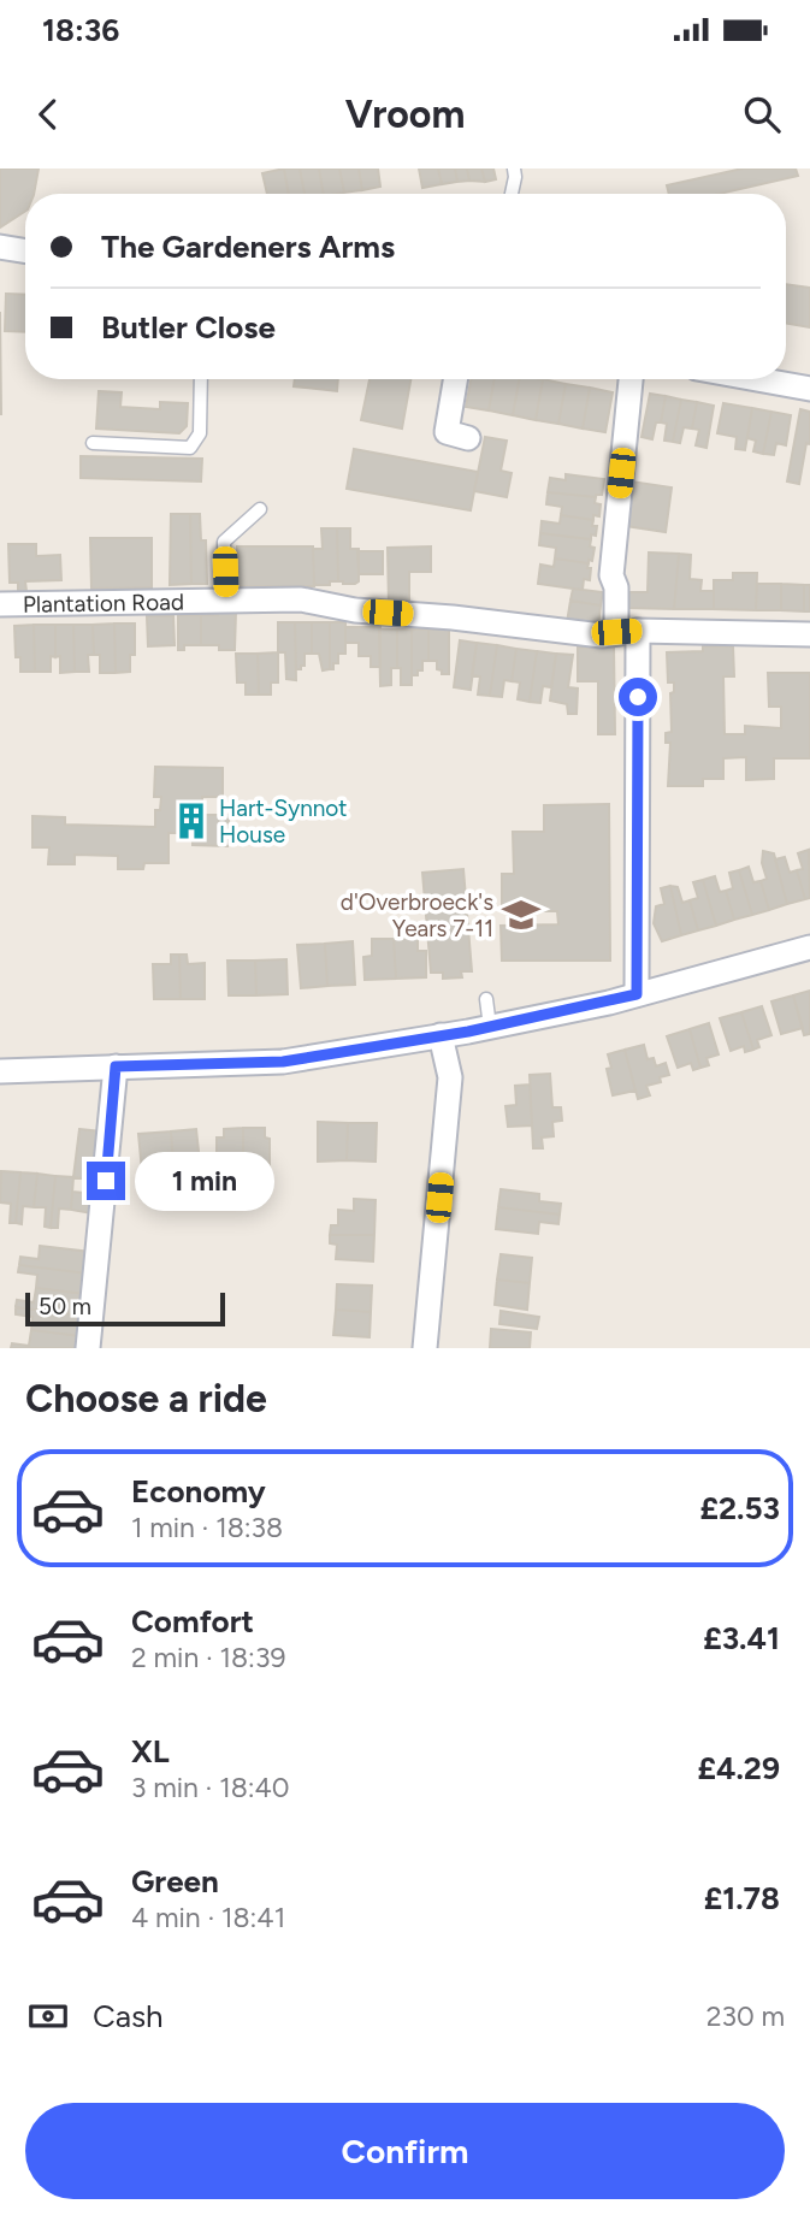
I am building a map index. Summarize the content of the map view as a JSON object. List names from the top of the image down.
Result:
{
  "streets": {
    "street": ["Plantation Road"]
  },
  "places": {
    "building": ["Hart-Synnot House"],
    "school or university": ["d'Overbroeck's Years 7-11"]
  },
  "scale_bar": "50 m",
  "page": {
    "status": "18:36",
    "header": "Vroom",
    "banner": ["The Gardeners Arms", "Butler Close"],
    "bubble": "1 min",
    "scale": "50 m",
    "heading": "Choose a ride",
    "list": [
      {
        "name": "Economy",
        "note": "1 min · 18:38",
        "value": "£2.53"
      },
      {
        "name": "Comfort",
        "note": "2 min · 18:39",
        "value": "£3.41"
      },
      {
        "name": "XL",
        "note": "3 min · 18:40",
        "value": "£4.29"
      },
      {
        "name": "Green",
        "note": "4 min · 18:41",
        "value": "£1.78"
      }
    ],
    "pay": ["Cash", "230 m"],
    "buttons": "Confirm"
  }
}
